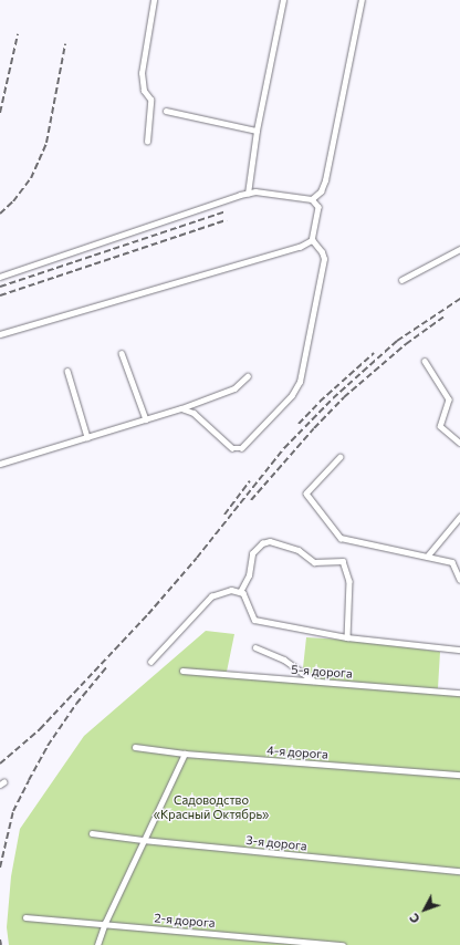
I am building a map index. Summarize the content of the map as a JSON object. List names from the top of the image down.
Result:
{
  "streets": {
    "lane": [
      "5-я дорога",
      "4-я дорога",
      "3-я дорога",
      "2-я дорога"
    ]
  },
  "parks": ["Садоводство «Красный Октябрь»"],
  "north": "bottom left"
}
